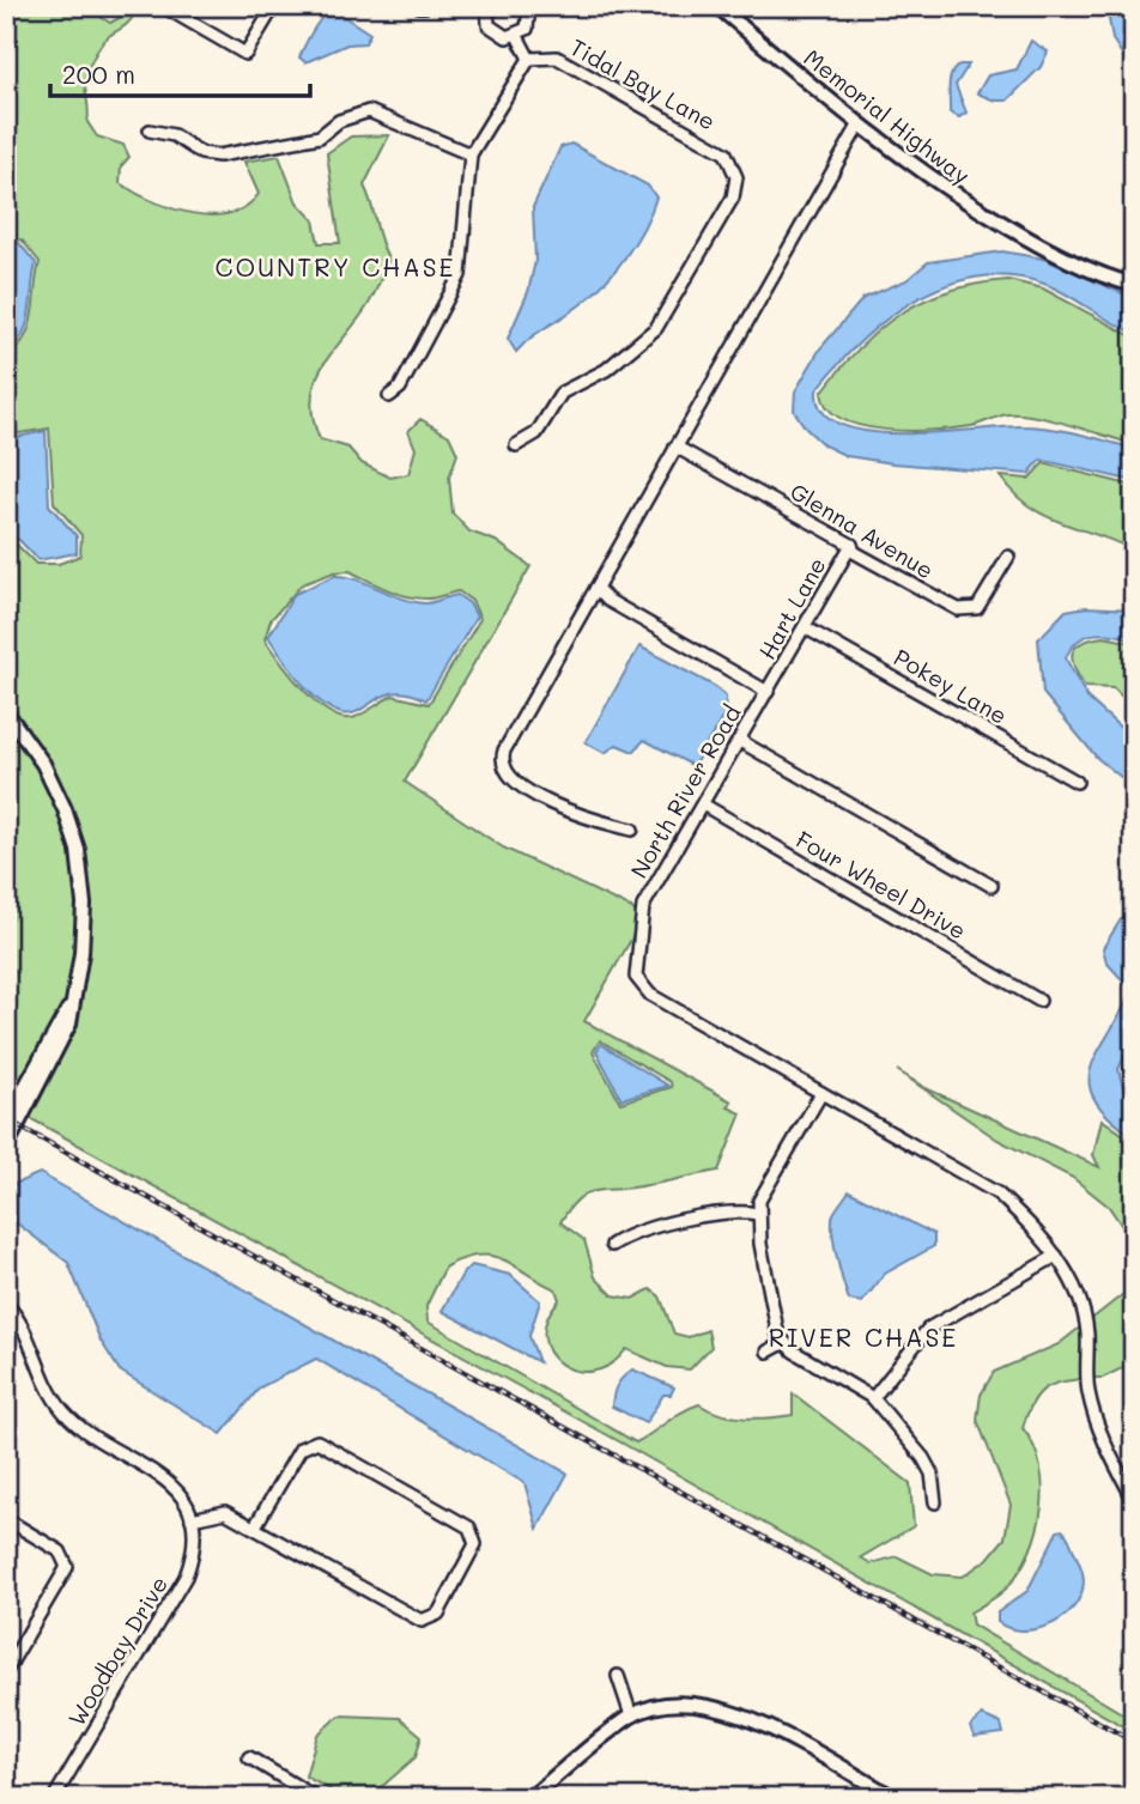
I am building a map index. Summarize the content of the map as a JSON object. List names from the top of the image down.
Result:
{
  "streets": {
    "street": [
      "Tidal Bay Lane",
      "Memorial Highway",
      "Glenna Avenue",
      "Hart Lane",
      "Pokey Lane",
      "North River Road",
      "Four Wheel Drive",
      "Woodbay Drive"
    ]
  },
  "crossings": [
    ["Glenna Avenue", "Hart Lane"],
    ["Hart Lane", "Pokey Lane"],
    ["Hart Lane", "North River Road"],
    ["North River Road", "Four Wheel Drive"]
  ],
  "districts": ["COUNTRY CHASE", "RIVER CHASE"],
  "scale_bar": "200 m"
}
